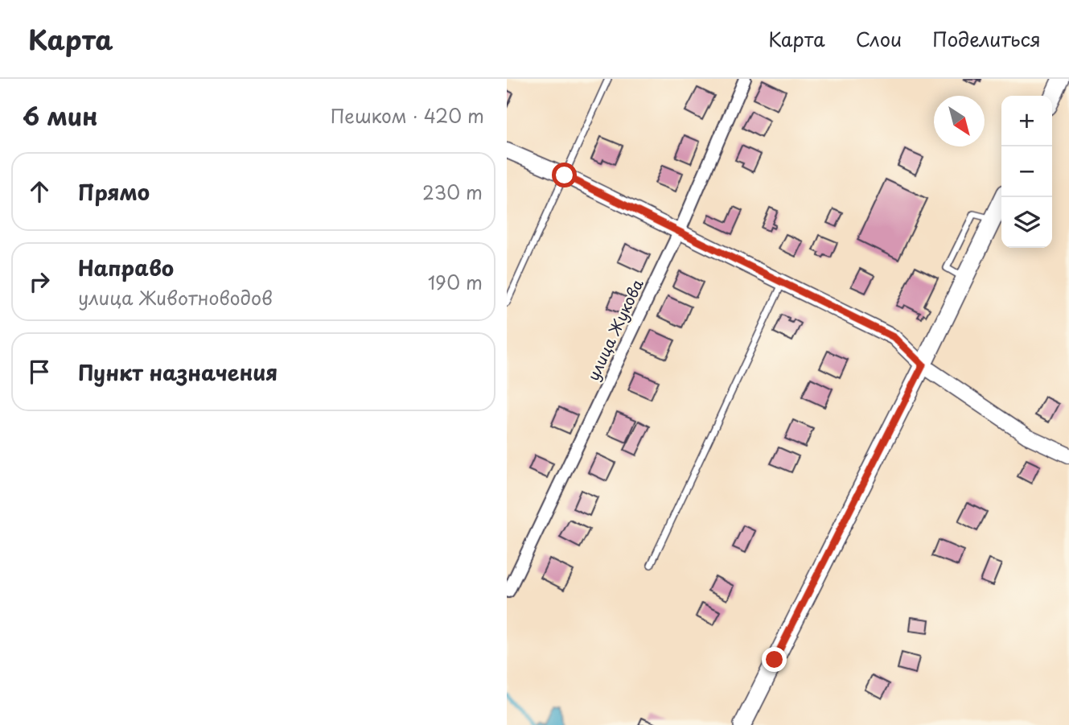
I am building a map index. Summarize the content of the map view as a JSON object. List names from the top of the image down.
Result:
{
  "streets": {
    "street": ["улица Жукова"]
  },
  "north": "bottom right",
  "page": {
    "header": "Карта",
    "nav": ["Карта", "Слои", "Поделиться"],
    "heading": ["6 мин", "Пешком · 420 m"],
    "map_buttons": ["+", "−"],
    "list": [
      ["Прямо", "230 m"],
      ["Направо", "улица Животноводов", "190 m"],
      "Пункт назначения"
    ]
  }
}
